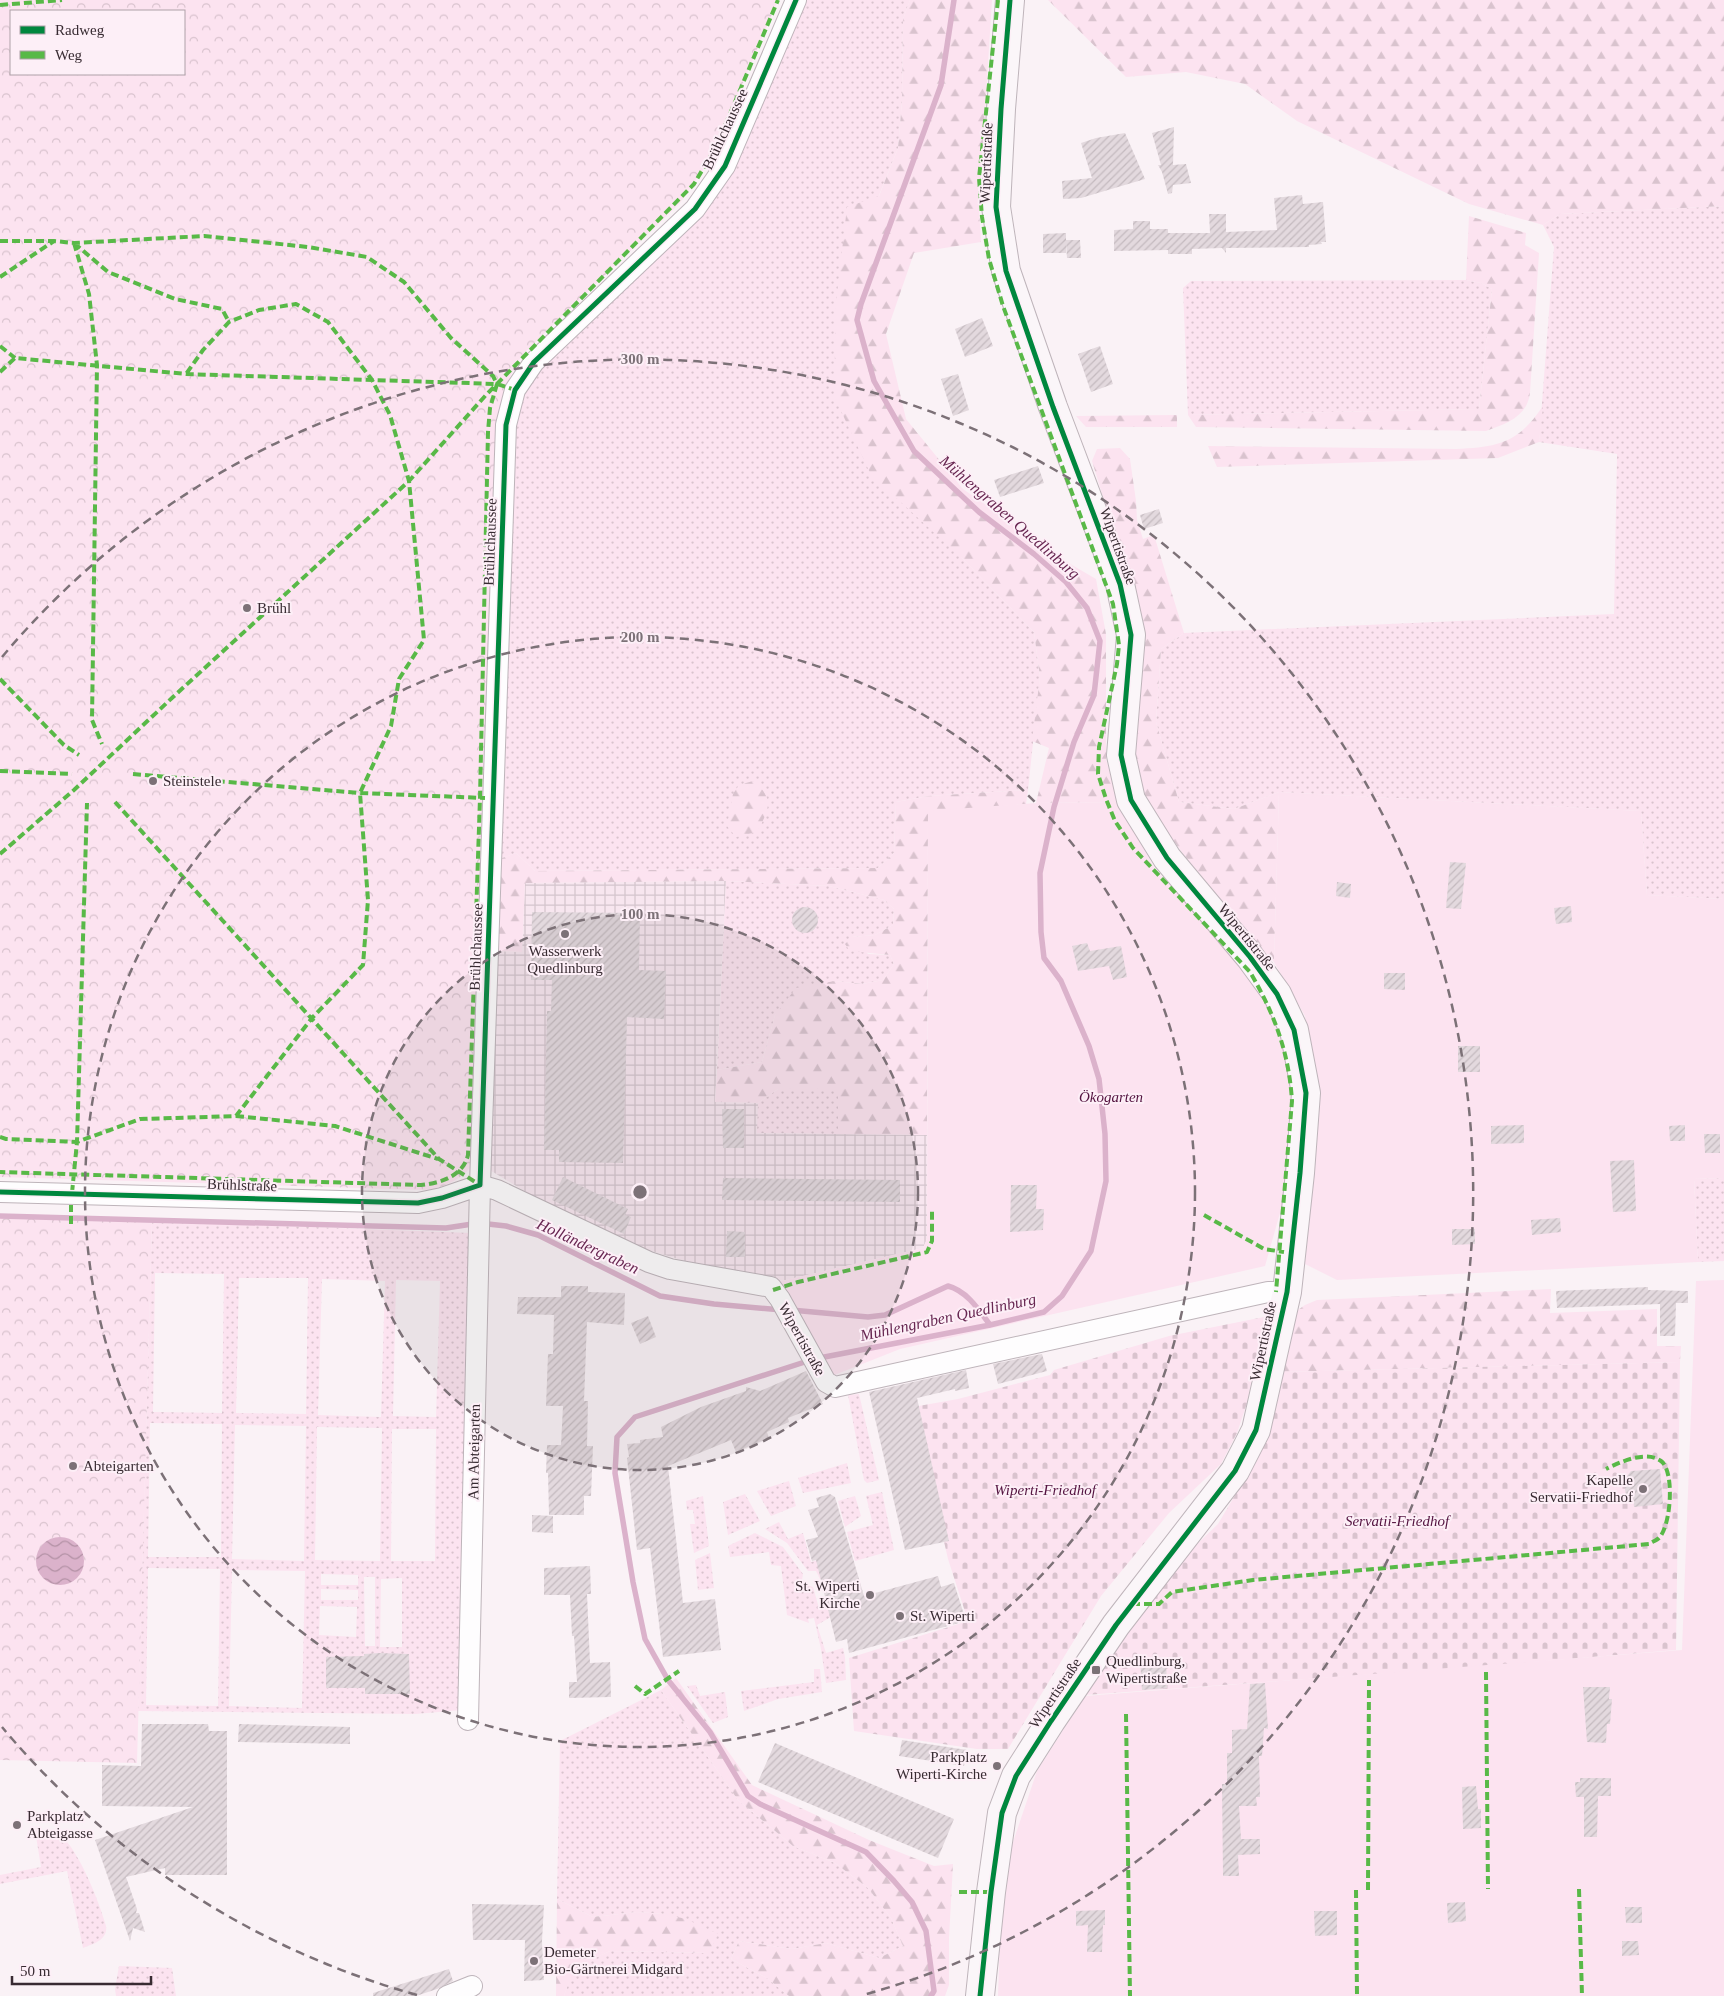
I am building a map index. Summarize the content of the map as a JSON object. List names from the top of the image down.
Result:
{
  "streets": {
    "street": [
      "Brühlchaussee",
      "Wipertistraße",
      "Brühlstraße",
      "Am Abteigarten"
    ]
  },
  "crossings": [
    ["Brühlchaussee", "Wipertistraße"],
    ["Brühlchaussee", "Brühlstraße"],
    ["Brühlchaussee", "Am Abteigarten"],
    ["Wipertistraße", "Brühlstraße"],
    ["Wipertistraße", "Am Abteigarten"],
    ["Brühlstraße", "Am Abteigarten"]
  ],
  "water": ["Mühlengraben Quedlinburg", "Holländergraben"],
  "parks": ["Ökogarten", "Wiperti-Friedhof", "Servatii-Friedhof"],
  "places": {
    "other": [
      "Brühl",
      "Steinstele",
      "Wasserwerk Quedlinburg",
      "Abteigarten",
      "Kapelle Servatii-Friedhof",
      "St. Wiperti Kirche",
      "St. Wiperti",
      "Parkplatz Wiperti-Kirche",
      "Parkplatz Abteigasse",
      "Demeter Bio-Gärtnerei Midgard"
    ],
    "transit": ["Quedlinburg, Wipertistraße"]
  },
  "legend": ["Radweg", "Weg"],
  "scale_bar": "50 m",
  "rings": ["300 m", "200 m", "100 m"]
}
